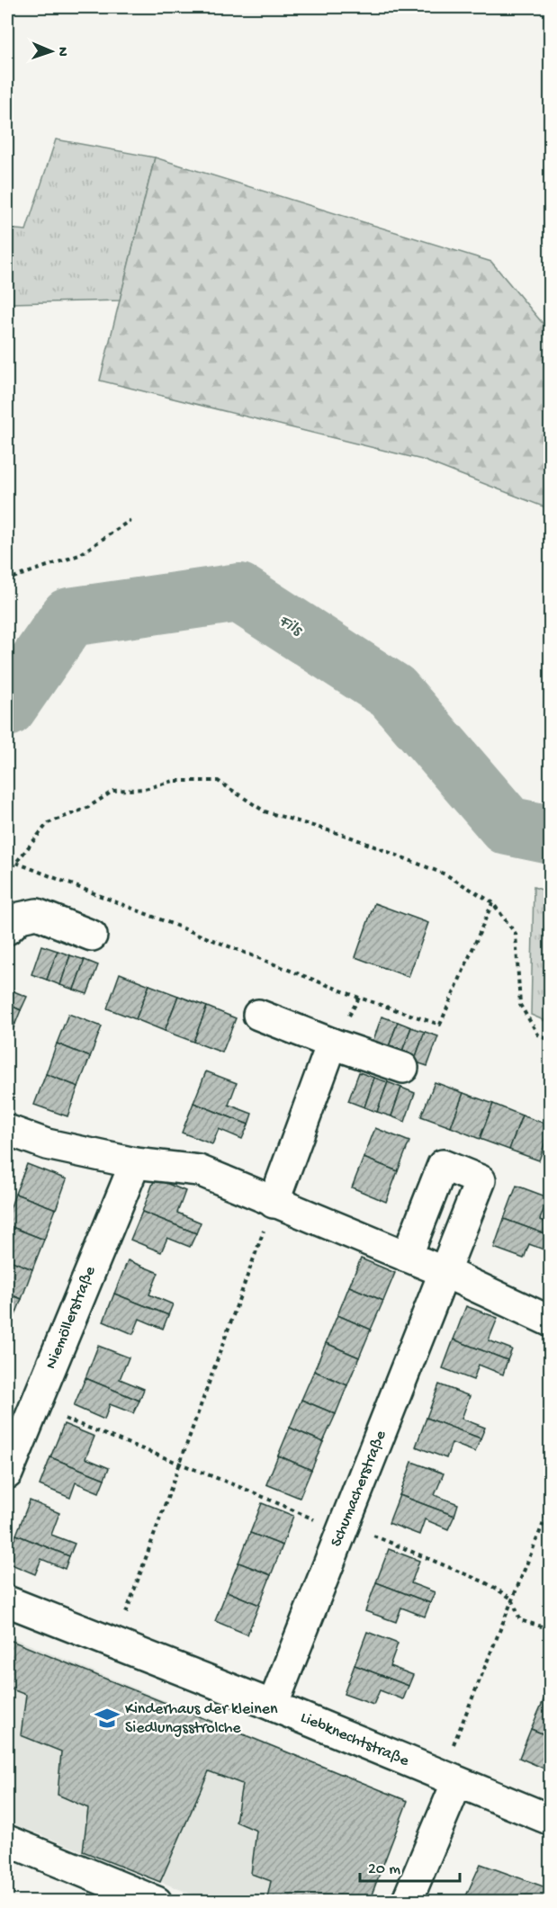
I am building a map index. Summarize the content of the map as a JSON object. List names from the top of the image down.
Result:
{
  "streets": {
    "street": ["Niemöllerstraße", "Schumacherstraße", "Liebknechtstraße"]
  },
  "crossings": [
    ["Schumacherstraße", "Liebknechtstraße"]
  ],
  "water": ["Fils"],
  "places": {
    "school or university": ["Kinderhaus der kleinen Siedlungsstrolche"]
  },
  "scale_bar": "20 m",
  "north": "right"
}
